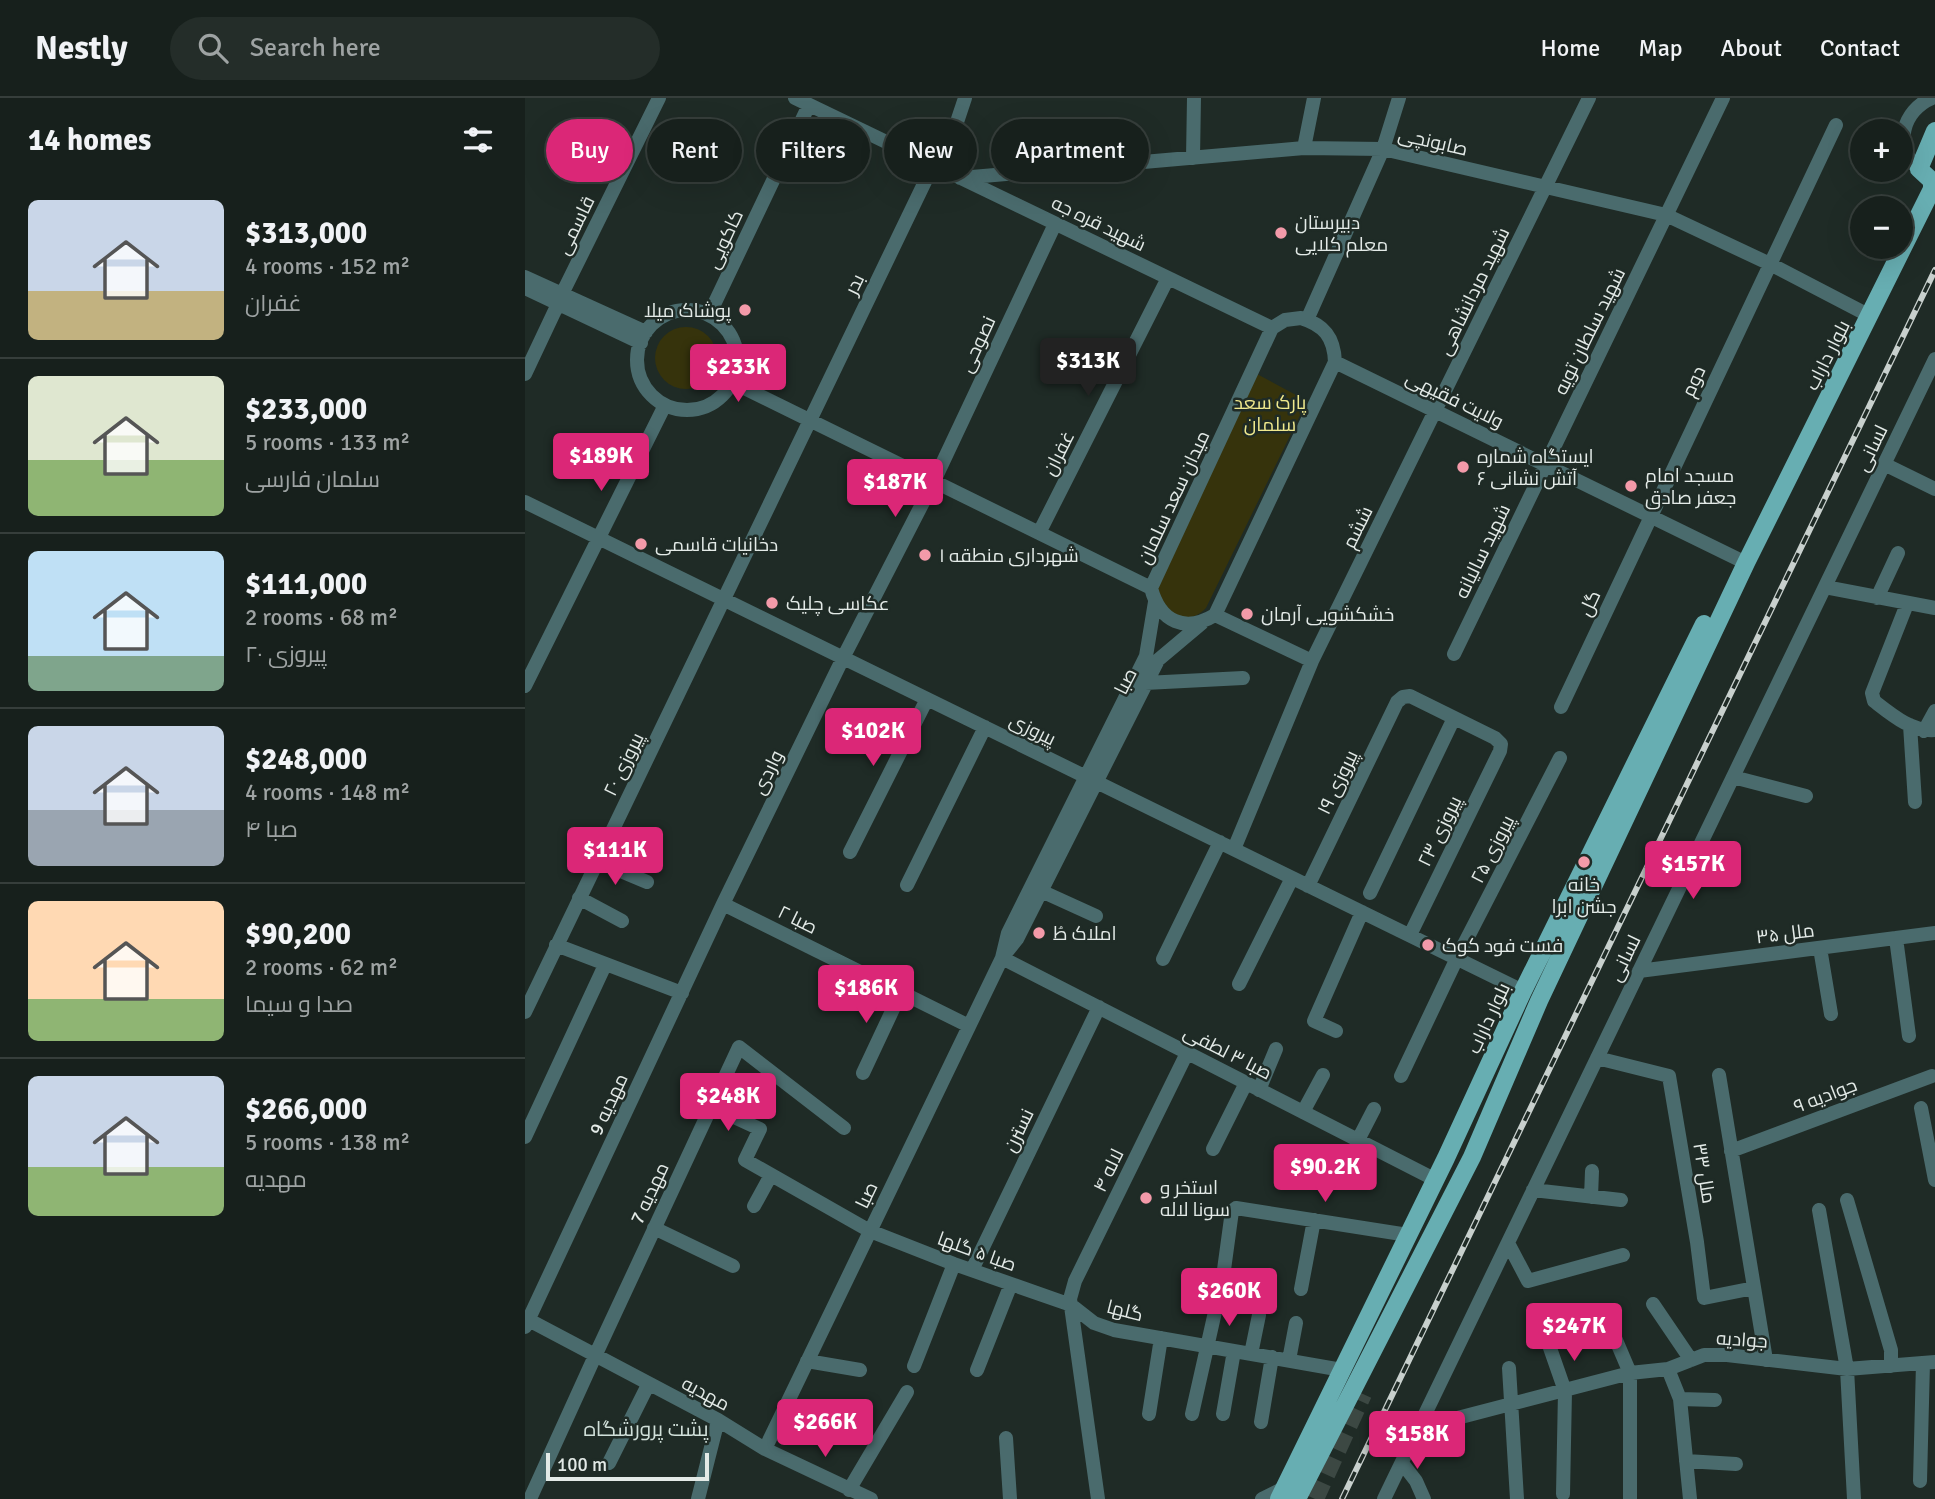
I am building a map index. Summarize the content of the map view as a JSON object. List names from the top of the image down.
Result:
{
  "streets": {
    "main road": ["بلوار داراب"],
    "street": [
      "صابونچی",
      "شهید قره جه",
      "قاسمی",
      "کاکویی",
      "بدر",
      "شهید مردانشاهی",
      "شهید سلطان تویه",
      "نصوحی",
      "دوم",
      "ولایت فقیهی",
      "لسانی",
      "غفران",
      "میدان سعد سلمان",
      "ششم",
      "شهید سالیانه",
      "گل",
      "صبا",
      "پیروزی",
      "پیروزی ٢٠",
      "واردی",
      "پیروزی ۱۹",
      "پیروزی ۲۳",
      "پیروزی ۲۵",
      "صبا ۲",
      "ملل ۳۵",
      "صبا ۳ لطفی",
      "جوادیه ۹",
      "مهدیه 9",
      "نسترن",
      "لاله ۴",
      "ملل ۳۳",
      "مهدیه 7",
      "صبا ۵ گلها",
      "گلها",
      "جوادیه",
      "مهدیه"
    ]
  },
  "crossings": [
    ["صابونچی", "شهید مردانشاهی"],
    ["صابونچی", "شهید سلطان تویه"],
    ["صابونچی", "بلوار داراب"],
    ["صابونچی", "دوم"],
    ["شهید قره جه", "کاکویی"],
    ["شهید قره جه", "نصوحی"],
    ["شهید قره جه", "غفران"],
    ["شهید قره جه", "میدان سعد سلمان"],
    ["بدر", "پیروزی ٢٠"],
    ["شهید مردانشاهی", "ولایت فقیهی"],
    ["شهید مردانشاهی", "ششم"],
    ["شهید سلطان تویه", "ولایت فقیهی"],
    ["شهید سلطان تویه", "شهید سالیانه"],
    ["نصوحی", "واردی"],
    ["بلوار داراب", "ولایت فقیهی"],
    ["بلوار داراب", "پیروزی"],
    ["بلوار داراب", "صبا ۳ لطفی"],
    ["بلوار داراب", "گلها"],
    ["دوم", "ولایت فقیهی"],
    ["دوم", "گل"],
    ["ولایت فقیهی", "ششم"],
    ["ولایت فقیهی", "شهید سالیانه"],
    ["ولایت فقیهی", "گل"],
    ["لسانی", "ملل ۳۵"],
    ["لسانی", "ملل ۳۳"],
    ["لسانی", "جوادیه"],
    ["میدان سعد سلمان", "صبا"],
    ["ششم", "پیروزی"],
    ["صبا", "پیروزی"],
    ["صبا", "صبا ۲"],
    ["صبا", "صبا ۳ لطفی"],
    ["صبا", "صبا ۵ گلها"],
    ["صبا", "مهدیه"],
    ["پیروزی", "پیروزی ٢٠"],
    ["پیروزی", "واردی"],
    ["پیروزی", "پیروزی ۱۹"],
    ["پیروزی", "پیروزی ۲۳"],
    ["پیروزی", "پیروزی ۲۵"],
    ["واردی", "صبا ۲"],
    ["واردی", "مهدیه 9"],
    ["پیروزی ۱۹", "پیروزی ۲۳"],
    ["صبا ۲", "مهدیه 9"],
    ["صبا ۳ لطفی", "نسترن"],
    ["صبا ۳ لطفی", "لاله ۴"],
    ["مهدیه 9", "مهدیه"],
    ["نسترن", "صبا ۵ گلها"],
    ["لاله ۴", "صبا ۵ گلها"],
    ["لاله ۴", "گلها"],
    ["مهدیه 7", "صبا ۵ گلها"],
    ["مهدیه 7", "مهدیه"],
    ["صبا ۵ گلها", "گلها"]
  ],
  "districts": ["پشت پرورشگاه"],
  "parks": ["پارک سعد سلمان"],
  "places": [
    "دبیرستان معلم کلایی",
    "پوشاک میلا",
    "ایستگاه شماره ۶ آتش نشانی",
    "مسجد امام جعفر صادق",
    "دخانیات قاسمی",
    "شهرداری منطقه ۱",
    "عکاسی چلیک",
    "خشکشویی آرمان",
    "خانه جشن ابرا",
    "املاک طُ",
    "فست فود کوک",
    "استخر و سونا لاله"
  ],
  "scale_bar": "100 m",
  "page": {
    "header": "Nestly",
    "search": "Search here",
    "nav": [
      "Home",
      "Map",
      "About",
      "Contact"
    ],
    "heading": "14 homes",
    "map_buttons": ["+", "−"],
    "chip": [
      "Buy",
      "Rent",
      "Filters",
      "New",
      "Apartment"
    ],
    "list": [
      {
        "name": "$313,000",
        "note": "4 rooms · 152 m² · غفران"
      },
      {
        "name": "$233,000",
        "note": "5 rooms · 133 m² · سلمان فارسی"
      },
      {
        "name": "$111,000",
        "note": "2 rooms · 68 m² · پیروزی ٢٠"
      },
      {
        "name": "$248,000",
        "note": "4 rooms · 148 m² · صبا ۴"
      },
      {
        "name": "$90,200",
        "note": "2 rooms · 62 m² · صدا و سیما"
      },
      {
        "name": "$266,000",
        "note": "5 rooms · 138 m² · مهدیه"
      }
    ],
    "price": [
      "$313K",
      "$233K",
      "$189K",
      "$187K",
      "$102K",
      "$111K",
      "$157K",
      "$186K",
      "$248K",
      "$90.2K",
      "$260K",
      "$247K",
      "$266K",
      "$158K"
    ],
    "scale": "100 m"
  }
}
